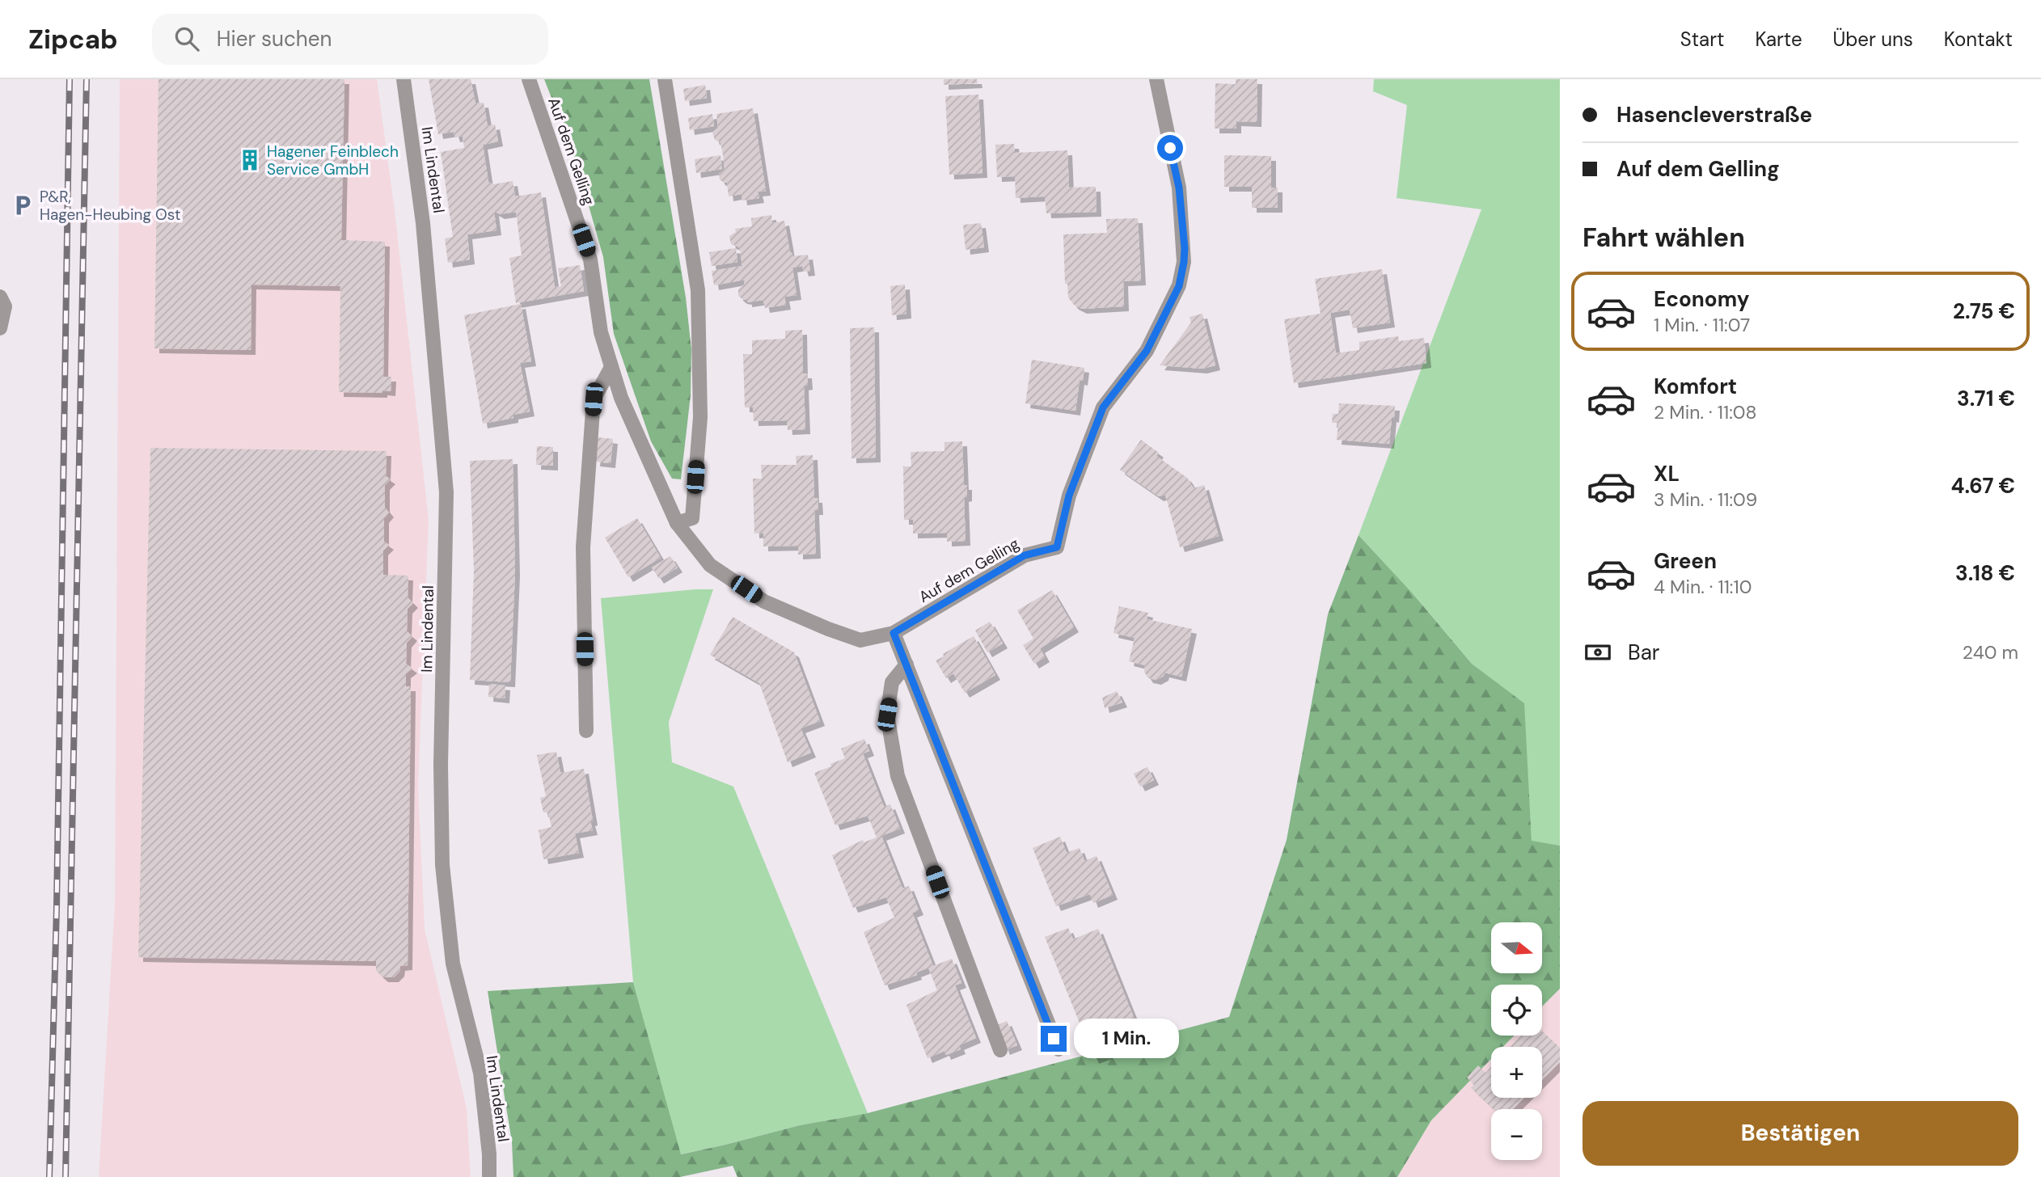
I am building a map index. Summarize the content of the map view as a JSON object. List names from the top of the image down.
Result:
{
  "streets": {
    "street": ["Auf dem Gelling", "Im Lindental"]
  },
  "places": {
    "building": ["Hagener Feinblech Service GmbH"],
    "parking": ["P&R, Hagen-Heubing Ost"]
  },
  "north": "right",
  "page": {
    "header": "Zipcab",
    "search": "Hier suchen",
    "nav": [
      "Start",
      "Karte",
      "Über uns",
      "Kontakt"
    ],
    "banner": ["Hasencleverstraße", "Auf dem Gelling"],
    "heading": "Fahrt wählen",
    "list": [
      {
        "name": "Economy",
        "note": "1 Min. · 11:07",
        "value": "2.75 €"
      },
      {
        "name": "Komfort",
        "note": "2 Min. · 11:08",
        "value": "3.71 €"
      },
      {
        "name": "XL",
        "note": "3 Min. · 11:09",
        "value": "4.67 €"
      },
      {
        "name": "Green",
        "note": "4 Min. · 11:10",
        "value": "3.18 €"
      }
    ],
    "pay": ["Bar", "240 m"],
    "map_buttons": ["+", "−"],
    "bubble": "1 Min.",
    "buttons": "Bestätigen"
  }
}
